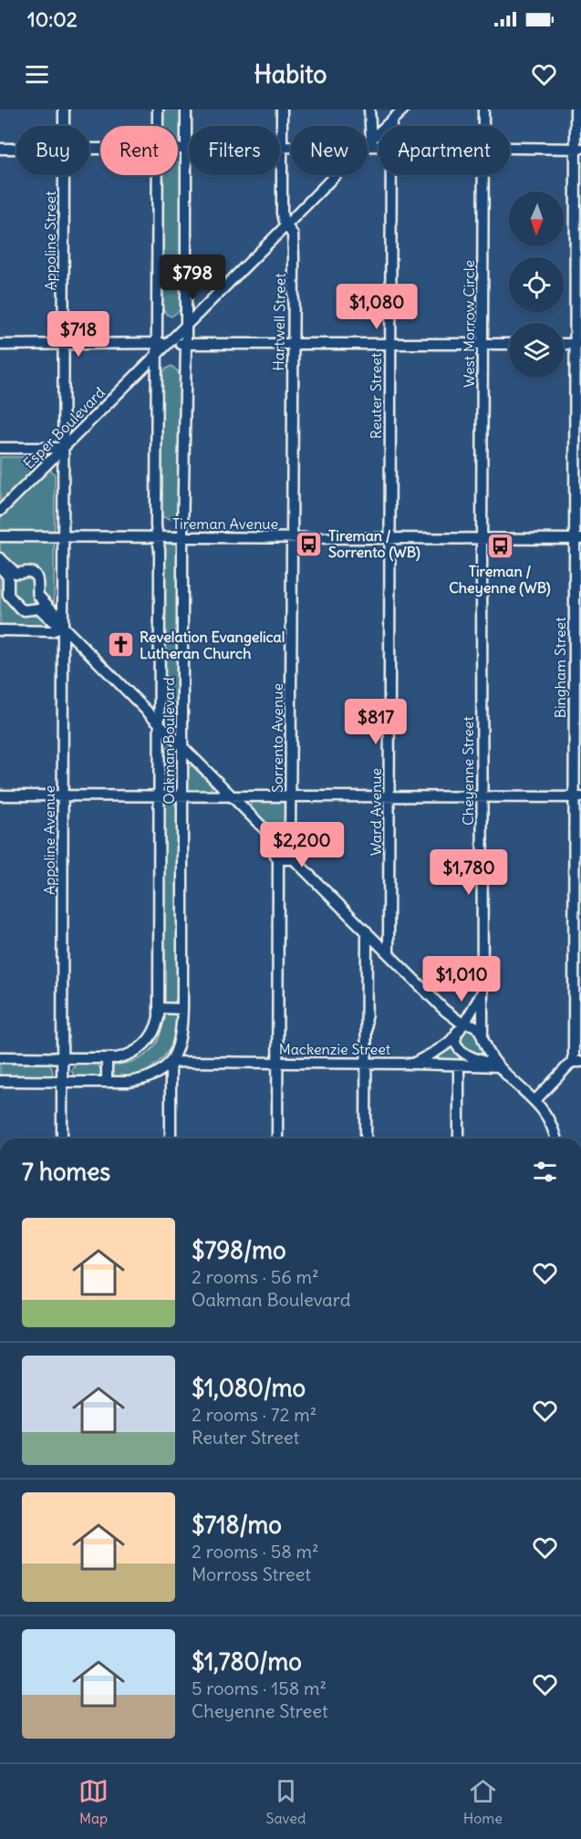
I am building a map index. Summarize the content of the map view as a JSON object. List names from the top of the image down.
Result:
{
  "streets": {
    "street": [
      "Appoline Street",
      "Hartwell Street",
      "West Morrow Circle",
      "Reuter Street",
      "Esper Boulevard",
      "Tireman Avenue",
      "Bingham Street",
      "Sorrento Avenue",
      "Oakman Boulevard",
      "Cheyenne Street",
      "Ward Avenue",
      "Appoline Avenue",
      "Mackenzie Street"
    ]
  },
  "crossings": [
    ["Appoline Street", "Esper Boulevard"],
    ["Appoline Street", "Tireman Avenue"],
    ["Appoline Street", "Appoline Avenue"],
    ["Hartwell Street", "Esper Boulevard"],
    ["Hartwell Street", "Tireman Avenue"],
    ["Hartwell Street", "Sorrento Avenue"],
    ["West Morrow Circle", "Tireman Avenue"],
    ["West Morrow Circle", "Cheyenne Street"],
    ["Reuter Street", "Esper Boulevard"],
    ["Reuter Street", "Tireman Avenue"],
    ["Reuter Street", "Ward Avenue"],
    ["Esper Boulevard", "Oakman Boulevard"],
    ["Tireman Avenue", "Bingham Street"],
    ["Tireman Avenue", "Sorrento Avenue"],
    ["Tireman Avenue", "Oakman Boulevard"],
    ["Tireman Avenue", "Cheyenne Street"],
    ["Tireman Avenue", "Ward Avenue"],
    ["Tireman Avenue", "Appoline Avenue"],
    ["Oakman Boulevard", "Appoline Avenue"],
    ["Oakman Boulevard", "Mackenzie Street"]
  ],
  "places": {
    "bus stop": ["Tireman / Sorrento (WB)", "Tireman / Cheyenne (WB)"],
    "church": ["Revelation Evangelical Lutheran Church"]
  },
  "north": "bottom",
  "page": {
    "status": "10:02",
    "header": "Habito",
    "chip": [
      "Buy",
      "Rent",
      "Filters",
      "New",
      "Apartment"
    ],
    "price": [
      "$798",
      "$1,080",
      "$718",
      "$817",
      "$2,200",
      "$1,780",
      "$1,010"
    ],
    "heading": "7 homes",
    "list": [
      {
        "name": "$798/mo",
        "note": "2 rooms · 56 m² · Oakman Boulevard"
      },
      {
        "name": "$1,080/mo",
        "note": "2 rooms · 72 m² · Reuter Street"
      },
      {
        "name": "$718/mo",
        "note": "2 rooms · 58 m² · Morross Street"
      },
      {
        "name": "$1,780/mo",
        "note": "5 rooms · 158 m² · Cheyenne Street"
      }
    ],
    "tabs": ["Map", "Saved", "Home"]
  }
}
